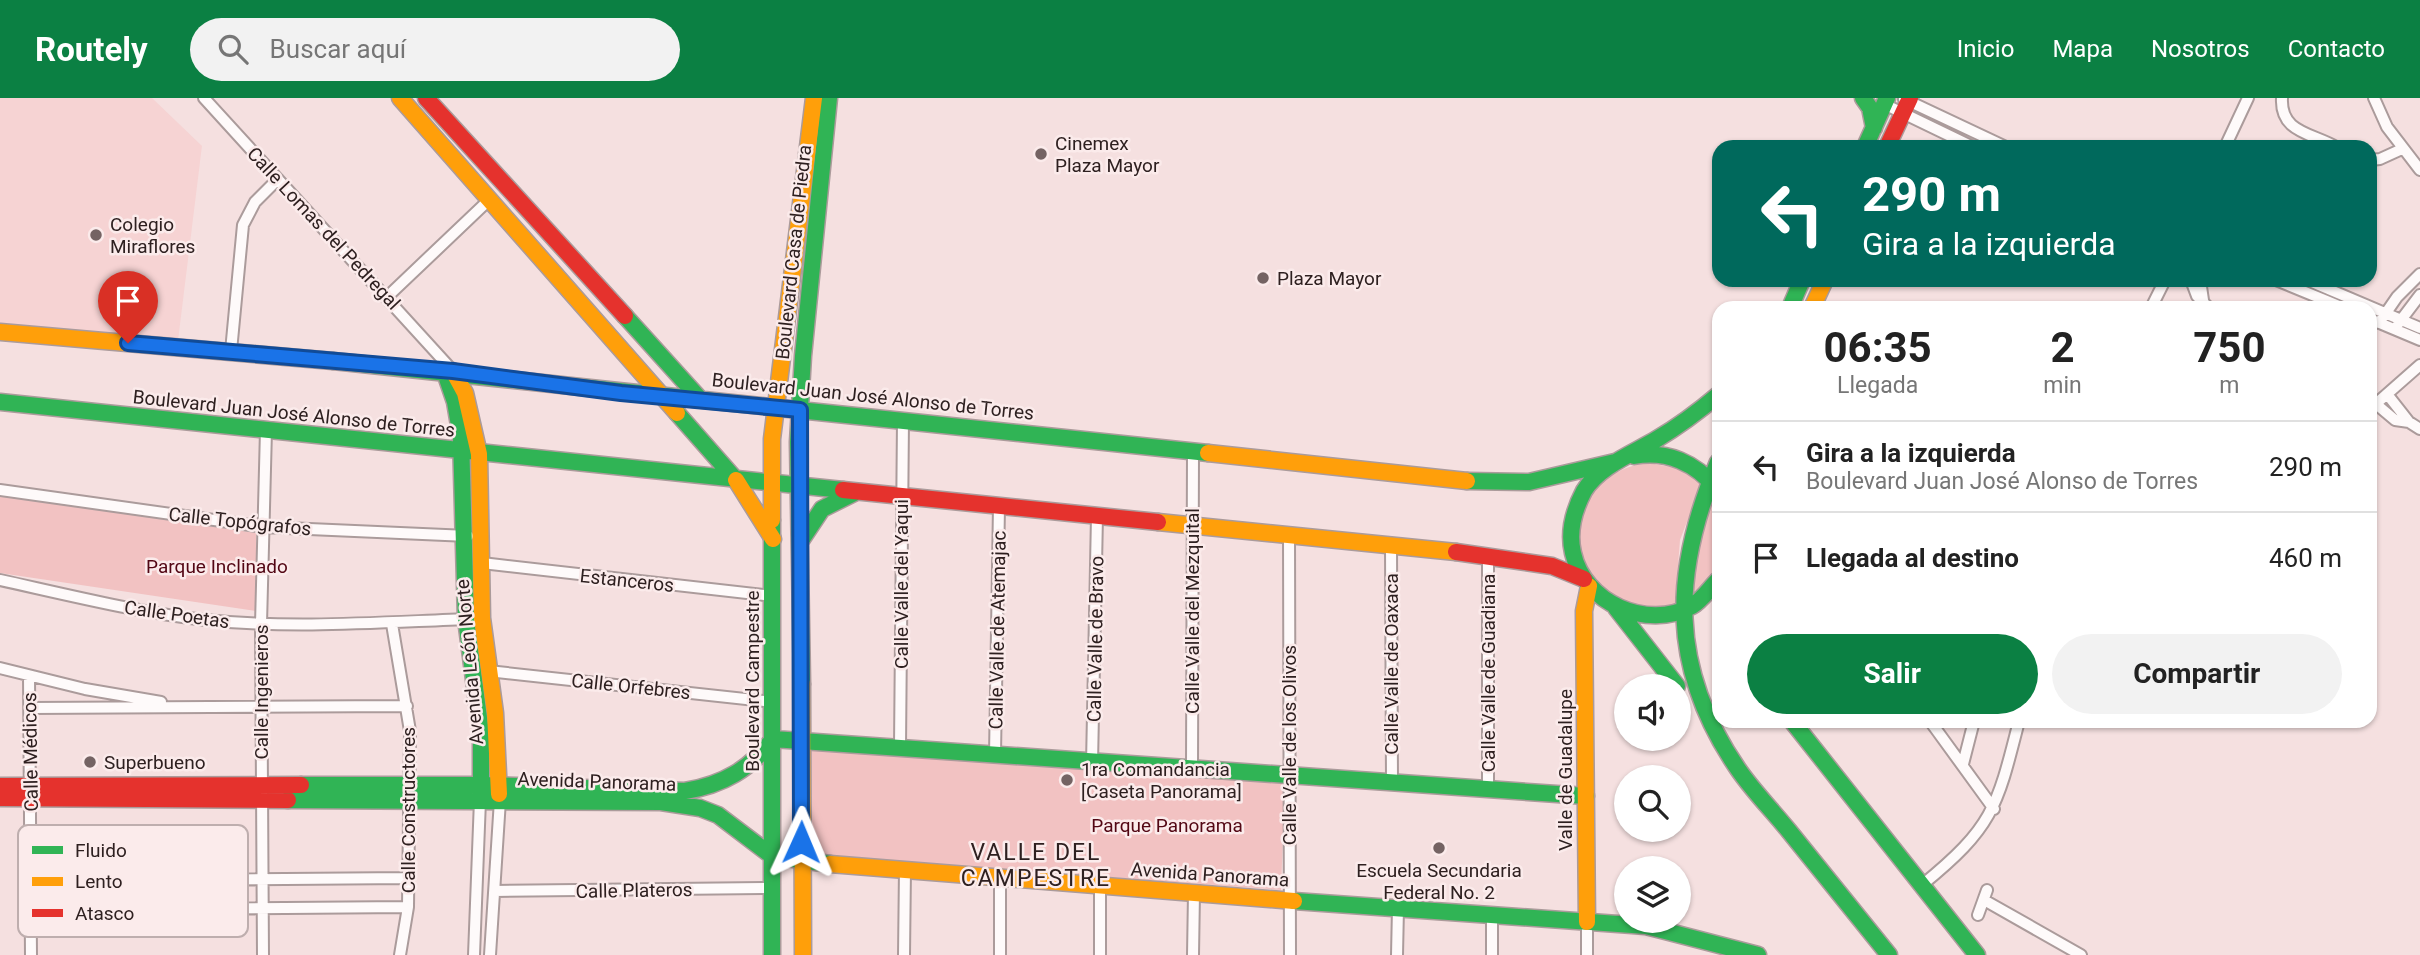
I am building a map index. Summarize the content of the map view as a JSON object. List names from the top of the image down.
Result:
{
  "streets": {
    "main road": [
      "Boulevard Casa de Piedra",
      "Boulevard Juan José Alonso de Torres",
      "Avenida León Norte",
      "Boulevard Campestre",
      "Valle de Guadalupe",
      "Avenida Panorama"
    ],
    "street": [
      "Calle Lomas del Pedregal",
      "Calle Topógrafos",
      "Estanceros",
      "Calle Valle del Yaqui",
      "Calle Valle del Mezquital",
      "Calle Poetas",
      "Calle Valle de Atemajac",
      "Calle Valle de Bravo",
      "Calle Valle de Oaxaca",
      "Calle Valle de Guadiana",
      "Calle Orfebres",
      "Calle Ingenieros",
      "Calle Valle de los Olivos",
      "Calle Médicos",
      "Calle Constructores",
      "Calle Plateros"
    ]
  },
  "crossings": [
    ["Calle Lomas del Pedregal", "Boulevard Juan José Alonso de Torres"],
    ["Calle Lomas del Pedregal", "Avenida León Norte"],
    ["Boulevard Casa de Piedra", "Boulevard Juan José Alonso de Torres"],
    ["Boulevard Casa de Piedra", "Boulevard Campestre"],
    ["Boulevard Juan José Alonso de Torres", "Calle Valle del Yaqui"],
    ["Boulevard Juan José Alonso de Torres", "Calle Valle del Mezquital"],
    ["Boulevard Juan José Alonso de Torres", "Calle Valle de Atemajac"],
    ["Boulevard Juan José Alonso de Torres", "Calle Valle de Bravo"],
    ["Boulevard Juan José Alonso de Torres", "Avenida León Norte"],
    ["Boulevard Juan José Alonso de Torres", "Calle Valle de Oaxaca"],
    ["Boulevard Juan José Alonso de Torres", "Calle Valle de Guadiana"],
    ["Boulevard Juan José Alonso de Torres", "Boulevard Campestre"],
    ["Boulevard Juan José Alonso de Torres", "Calle Ingenieros"],
    ["Boulevard Juan José Alonso de Torres", "Calle Valle de los Olivos"],
    ["Boulevard Juan José Alonso de Torres", "Valle de Guadalupe"],
    ["Calle Topógrafos", "Avenida León Norte"],
    ["Calle Topógrafos", "Calle Ingenieros"],
    ["Estanceros", "Avenida León Norte"],
    ["Estanceros", "Boulevard Campestre"],
    ["Calle Poetas", "Avenida León Norte"],
    ["Calle Poetas", "Calle Ingenieros"],
    ["Calle Poetas", "Calle Constructores"],
    ["Avenida León Norte", "Calle Orfebres"],
    ["Avenida León Norte", "Avenida Panorama"],
    ["Avenida León Norte", "Calle Plateros"],
    ["Boulevard Campestre", "Calle Orfebres"],
    ["Boulevard Campestre", "Avenida Panorama"],
    ["Boulevard Campestre", "Calle Plateros"],
    ["Calle Ingenieros", "Avenida Panorama"],
    ["Calle Valle de los Olivos", "Avenida Panorama"],
    ["Calle Médicos", "Avenida Panorama"],
    ["Valle de Guadalupe", "Avenida Panorama"],
    ["Avenida Panorama", "Calle Constructores"]
  ],
  "districts": ["VALLE DEL CAMPESTRE"],
  "parks": ["Parque Inclinado", "Parque Panorama"],
  "places": [
    "Cinemex Plaza Mayor",
    "Colegio Miraflores",
    "Plaza Mayor",
    "Superbueno",
    "1ra Comandancia [Caseta Panorama]",
    "Escuela Secundaria Federal No. 2"
  ],
  "legend": ["Fluido", "Lento", "Atasco"],
  "page": {
    "header": "Routely",
    "search": "Buscar aquí",
    "nav": [
      "Inicio",
      "Mapa",
      "Nosotros",
      "Contacto"
    ],
    "turn": ["290 m", "Gira a la izquierda"],
    "eta": [
      "06:35",
      "Llegada",
      "2",
      "min",
      "750",
      "m"
    ],
    "list": [
      {
        "name": "Gira a la izquierda",
        "note": "Boulevard Juan José Alonso de Torres",
        "value": "290 m"
      },
      {
        "name": "Llegada al destino",
        "value": "460 m"
      }
    ],
    "buttons": ["Salir", "Compartir"]
  }
}
